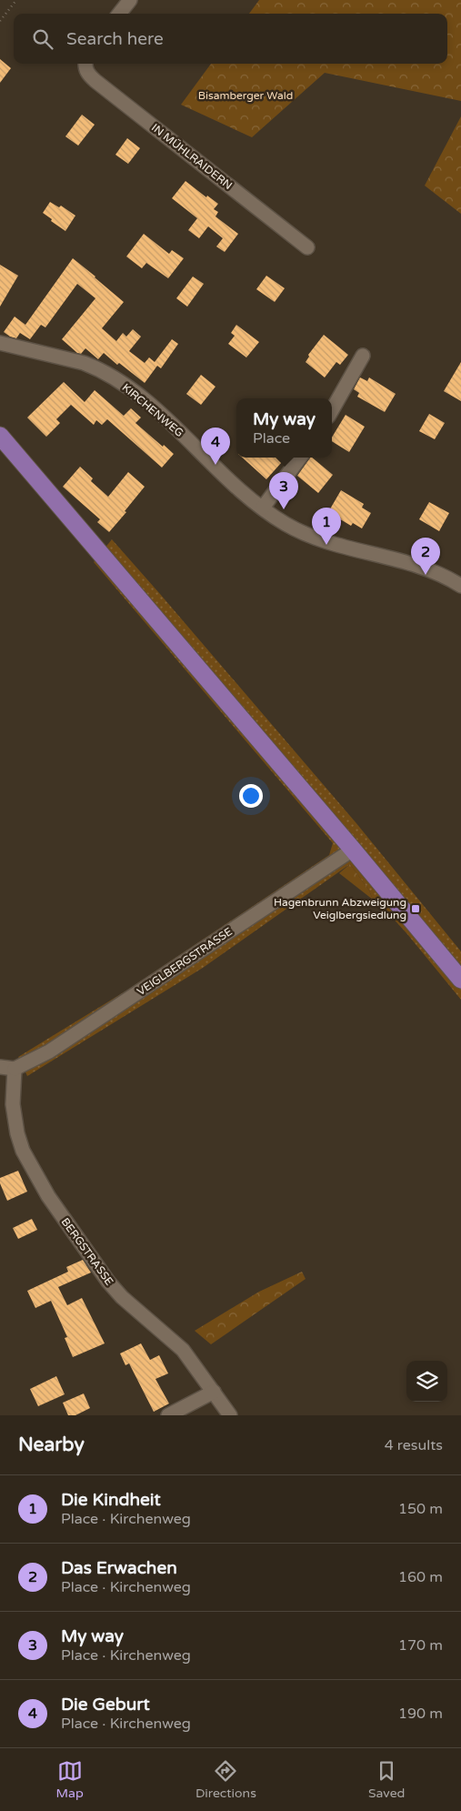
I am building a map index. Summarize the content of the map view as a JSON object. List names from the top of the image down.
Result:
{
  "streets": {
    "street": [
      "IN MÜHLRAIDERN",
      "KIRCHENWEG",
      "VEIGLBERGSTRASSE",
      "BERGSTRASSE"
    ]
  },
  "crossings": [
    ["VEIGLBERGSTRASSE", "BERGSTRASSE"]
  ],
  "parks": ["Bisamberger Wald"],
  "places": {
    "transit": ["Hagenbrunn Abzweigung Veiglbergsiedlung"]
  },
  "page": {
    "search": "Search here",
    "popup": ["My way", "Place"],
    "pins": [
      "4",
      "3",
      "1",
      "2"
    ],
    "heading": ["Nearby", "4 results"],
    "list": [
      {
        "mark": "1",
        "name": "Die Kindheit",
        "note": "Place · Kirchenweg",
        "value": "150 m"
      },
      {
        "mark": "2",
        "name": "Das Erwachen",
        "note": "Place · Kirchenweg",
        "value": "160 m"
      },
      {
        "mark": "3",
        "name": "My way",
        "note": "Place · Kirchenweg",
        "value": "170 m"
      },
      {
        "mark": "4",
        "name": "Die Geburt",
        "note": "Place · Kirchenweg",
        "value": "190 m"
      }
    ],
    "nav": ["Map", "Directions", "Saved"]
  }
}
